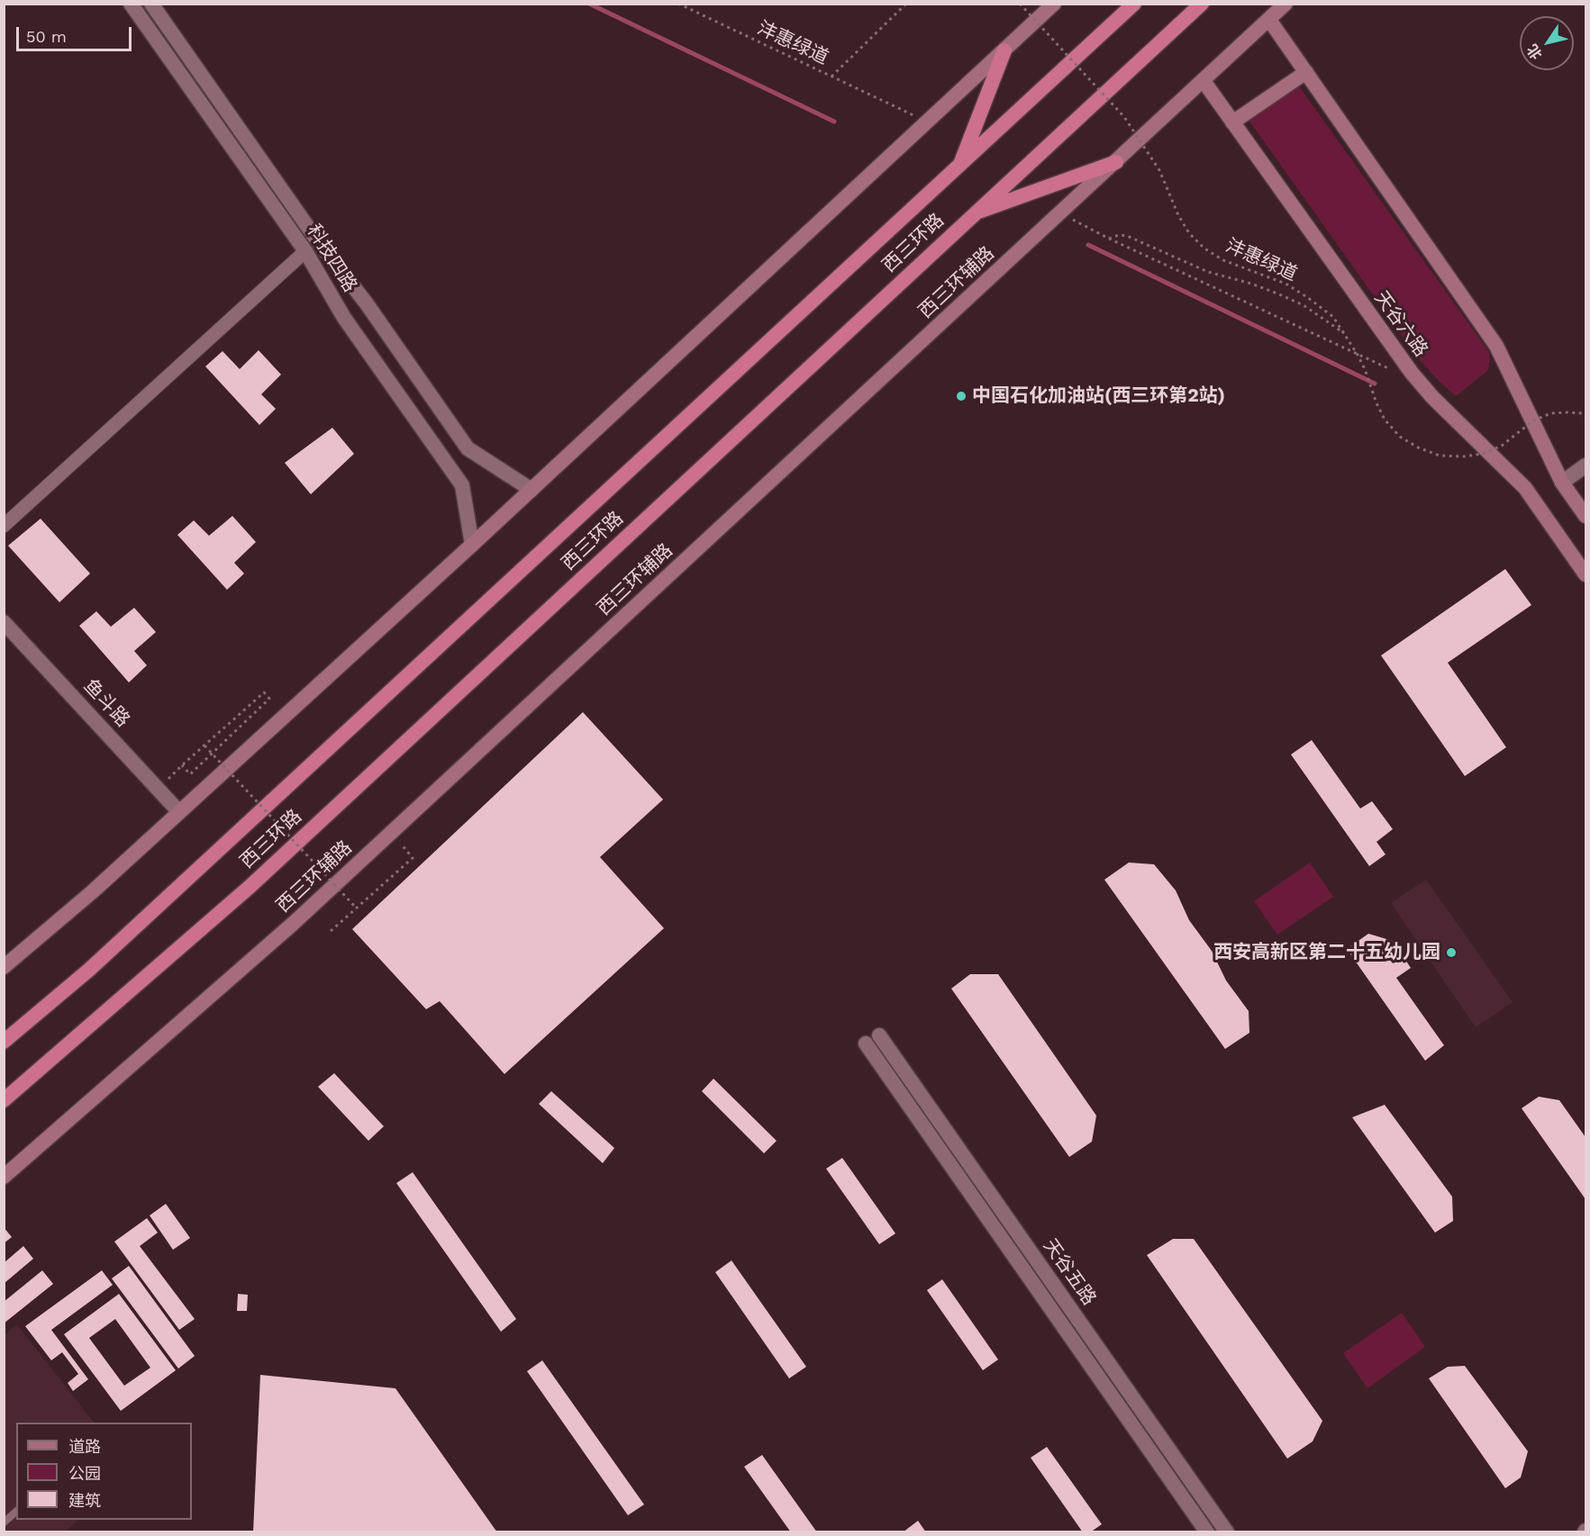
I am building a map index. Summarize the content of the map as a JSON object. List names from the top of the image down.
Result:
{
  "streets": {
    "highway": ["西三环路"],
    "main road": ["西三环辅路", "天谷六路"],
    "street": ["科技四路", "鱼斗路", "天谷五路"],
    "path": ["沣惠绿道"]
  },
  "crossings": [
    ["西三环辅路", "天谷六路"]
  ],
  "places": ["中国石化加油站(西三环第2站)", "西安高新区第二十五幼儿园"],
  "legend": ["道路", "公园", "建筑"],
  "scale_bar": "50 m",
  "north": "bottom left"
}
